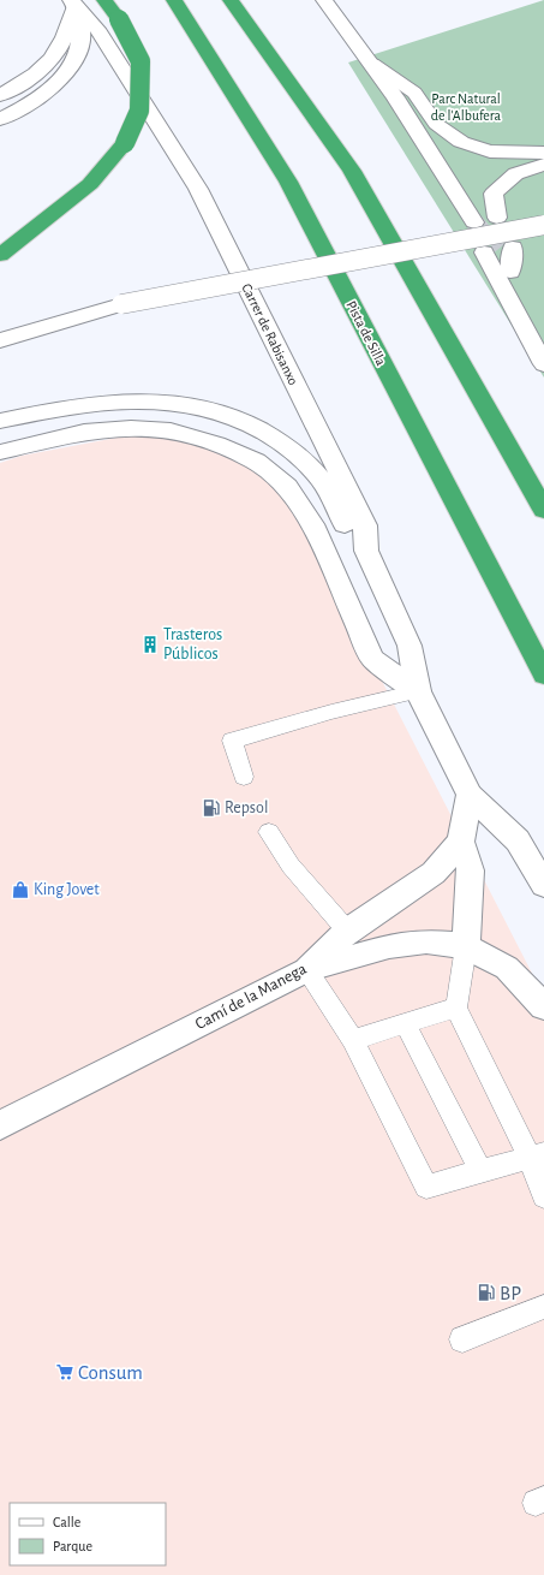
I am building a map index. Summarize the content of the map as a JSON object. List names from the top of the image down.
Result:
{
  "streets": {
    "highway": ["Pista de Silla"],
    "street": ["Carrer de Rabisanxo", "Camí de la Manega"]
  },
  "parks": ["Parc Natural de l'Albufera"],
  "places": {
    "building": ["Trasteros Públicos"],
    "fuel station": ["Repsol", "BP"],
    "shop": ["King Jovet"],
    "supermarket": ["Consum"]
  },
  "legend": ["Calle", "Parque"]
}
